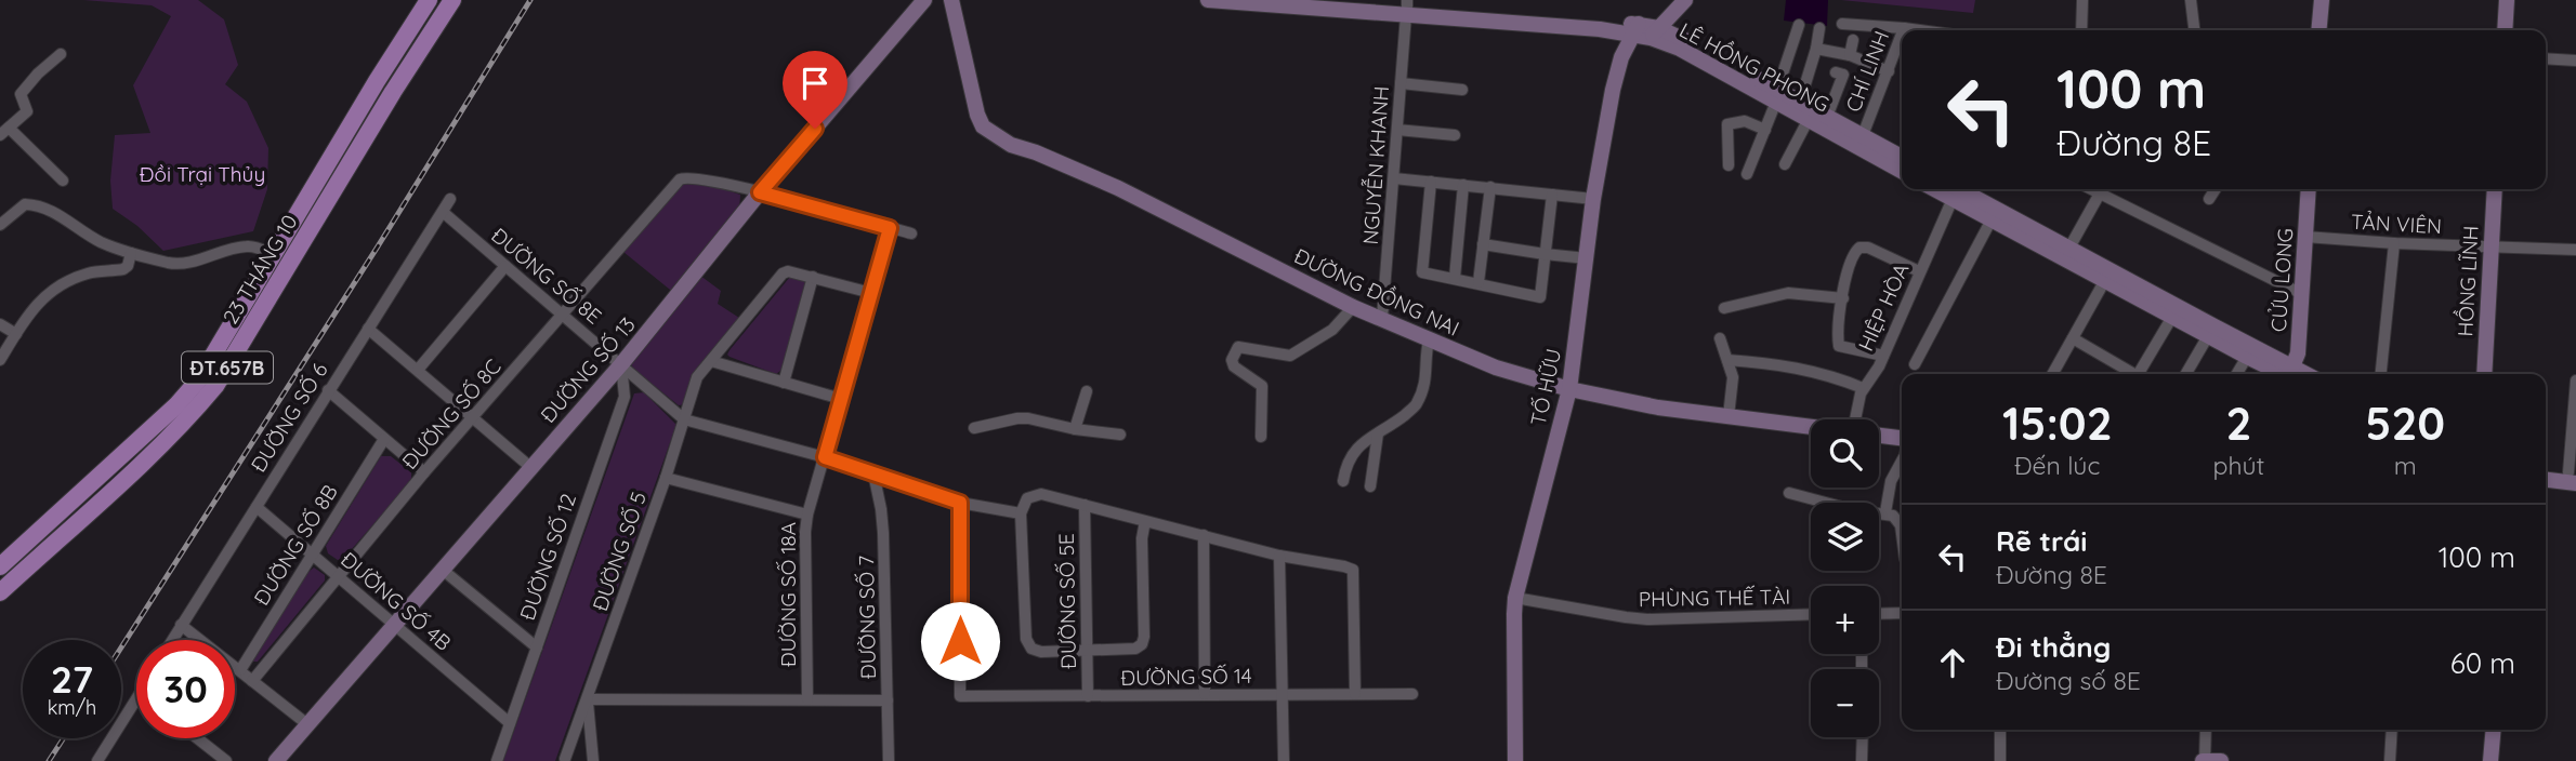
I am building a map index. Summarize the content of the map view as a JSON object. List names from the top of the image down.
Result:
{
  "streets": {
    "main road": ["23 THÁNG 10", "ĐT.657B"],
    "street": [
      "LÊ HỒNG PHONG",
      "CHÍ LINH",
      "NGUYỄN KHANH",
      "TẢN VIÊN",
      "ĐƯỜNG SỐ 8E",
      "CỬU LONG",
      "HỒNG LĨNH",
      "ĐƯỜNG ĐỒNG NAI",
      "HIỆP HÒA",
      "ĐƯỜNG SỐ 13",
      "TỐ HỮU",
      "ĐƯỜNG SỐ 8C",
      "ĐƯỜNG SỐ 6",
      "ĐƯỜNG SỐ 8B",
      "ĐƯỜNG SỐ 5",
      "ĐƯỜNG SỐ 12",
      "ĐƯỜNG SỐ 18A",
      "PHÙNG THẾ TÀI",
      "ĐƯỜNG SỐ 4B",
      "ĐƯỜNG SỐ 5E",
      "ĐƯỜNG SỐ 7",
      "ĐƯỜNG SỐ 14"
    ]
  },
  "crossings": [
    ["LÊ HỒNG PHONG", "CHÍ LINH"],
    ["LÊ HỒNG PHONG", "NGUYỄN KHANH"],
    ["LÊ HỒNG PHONG", "TỐ HỮU"],
    ["NGUYỄN KHANH", "ĐƯỜNG ĐỒNG NAI"],
    ["TẢN VIÊN", "CỬU LONG"],
    ["TẢN VIÊN", "HỒNG LĨNH"],
    ["ĐƯỜNG SỐ 8E", "ĐƯỜNG SỐ 13"],
    ["ĐƯỜNG SỐ 8E", "ĐƯỜNG SỐ 8C"],
    ["ĐƯỜNG SỐ 8E", "ĐƯỜNG SỐ 6"],
    ["ĐƯỜNG SỐ 8E", "ĐƯỜNG SỐ 5"],
    ["ĐƯỜNG SỐ 8E", "ĐƯỜNG SỐ 12"],
    ["ĐƯỜNG SỐ 8E", "ĐƯỜNG SỐ 18A"],
    ["ĐƯỜNG SỐ 8E", "ĐƯỜNG SỐ 7"],
    ["ĐƯỜNG SỐ 8E", "ĐƯỜNG SỐ 14"],
    ["ĐƯỜNG ĐỒNG NAI", "TỐ HỮU"],
    ["ĐƯỜNG SỐ 13", "ĐƯỜNG SỐ 8C"],
    ["ĐƯỜNG SỐ 13", "ĐƯỜNG SỐ 12"],
    ["ĐƯỜNG SỐ 13", "ĐƯỜNG SỐ 4B"],
    ["TỐ HỮU", "PHÙNG THẾ TÀI"],
    ["ĐƯỜNG SỐ 8C", "ĐƯỜNG SỐ 4B"],
    ["ĐƯỜNG SỐ 6", "ĐƯỜNG SỐ 4B"],
    ["ĐƯỜNG SỐ 8B", "ĐƯỜNG SỐ 4B"],
    ["ĐƯỜNG SỐ 12", "ĐƯỜNG SỐ 4B"],
    ["ĐƯỜNG SỐ 5E", "ĐƯỜNG SỐ 14"]
  ],
  "parks": ["Đồi Trại Thủy"],
  "page": {
    "turn": ["100 m", "Đường 8E"],
    "eta": [
      "15:02",
      "Đến lúc",
      "2",
      "phút",
      "520",
      "m"
    ],
    "map_buttons": ["+", "−"],
    "list": [
      {
        "name": "Rẽ trái",
        "note": "Đường 8E",
        "value": "100 m"
      },
      {
        "name": "Đi thẳng",
        "note": "Đường số 8E",
        "value": "60 m"
      }
    ],
    "speed": "27 km/h",
    "limit": "30"
  }
}
